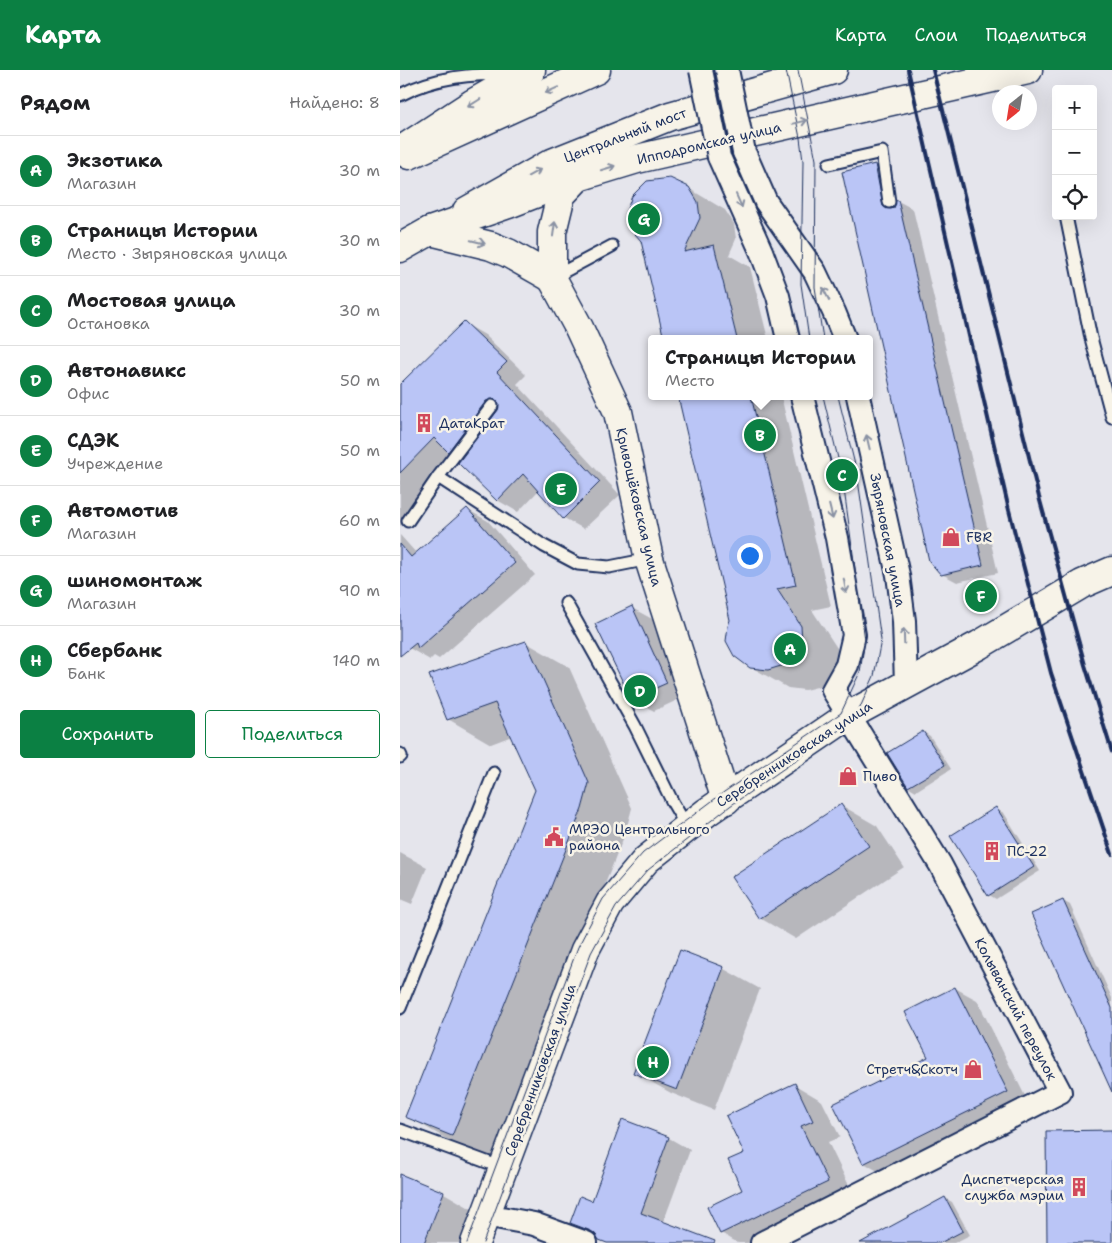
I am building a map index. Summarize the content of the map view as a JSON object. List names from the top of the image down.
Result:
{
  "streets": {
    "main road": [
      "Центральный мост",
      "Ипподромская улица",
      "Кривощёковская улица",
      "Серебренниковская улица"
    ],
    "street": ["Зыряновская улица", "Колыванский переулок"]
  },
  "crossings": [
    ["Центральный мост", "Ипподромская улица"],
    ["Кривощёковская улица", "Серебренниковская улица"],
    ["Зыряновская улица", "Серебренниковская улица"],
    ["Серебренниковская улица", "Колыванский переулок"]
  ],
  "one_way": ["Ипподромская улица"],
  "places": {
    "building": ["ДатаКрат", "ПС-22", "Диспетчерская служба мэрии"],
    "shop": ["FBR", "Пиво", "Стретч&Скотч"],
    "public building": ["МРЭО Центрального района"]
  },
  "north": "bottom left",
  "page": {
    "header": "Карта",
    "nav": ["Карта", "Слои", "Поделиться"],
    "heading": ["Рядом", "Найдено: 8"],
    "map_buttons": ["+", "−"],
    "list": [
      {
        "mark": "A",
        "name": "Экзотика",
        "note": "Магазин",
        "value": "30 m"
      },
      {
        "mark": "B",
        "name": "Страницы Истории",
        "note": "Место · Зыряновская улица",
        "value": "30 m"
      },
      {
        "mark": "C",
        "name": "Мостовая улица",
        "note": "Остановка",
        "value": "30 m"
      },
      {
        "mark": "D",
        "name": "Автонавикс",
        "note": "Офис",
        "value": "50 m"
      },
      {
        "mark": "E",
        "name": "СДЭК",
        "note": "Учреждение",
        "value": "50 m"
      },
      {
        "mark": "F",
        "name": "Автомотив",
        "note": "Магазин",
        "value": "60 m"
      },
      {
        "mark": "G",
        "name": "шиномонтаж",
        "note": "Магазин",
        "value": "90 m"
      },
      {
        "mark": "H",
        "name": "Сбербанк",
        "note": "Банк",
        "value": "140 m"
      }
    ],
    "pins": [
      "G",
      "B",
      "C",
      "E",
      "F",
      "A",
      "D",
      "H"
    ],
    "popup": ["Страницы Истории", "Место"],
    "buttons": ["Сохранить", "Поделиться"]
  }
}
